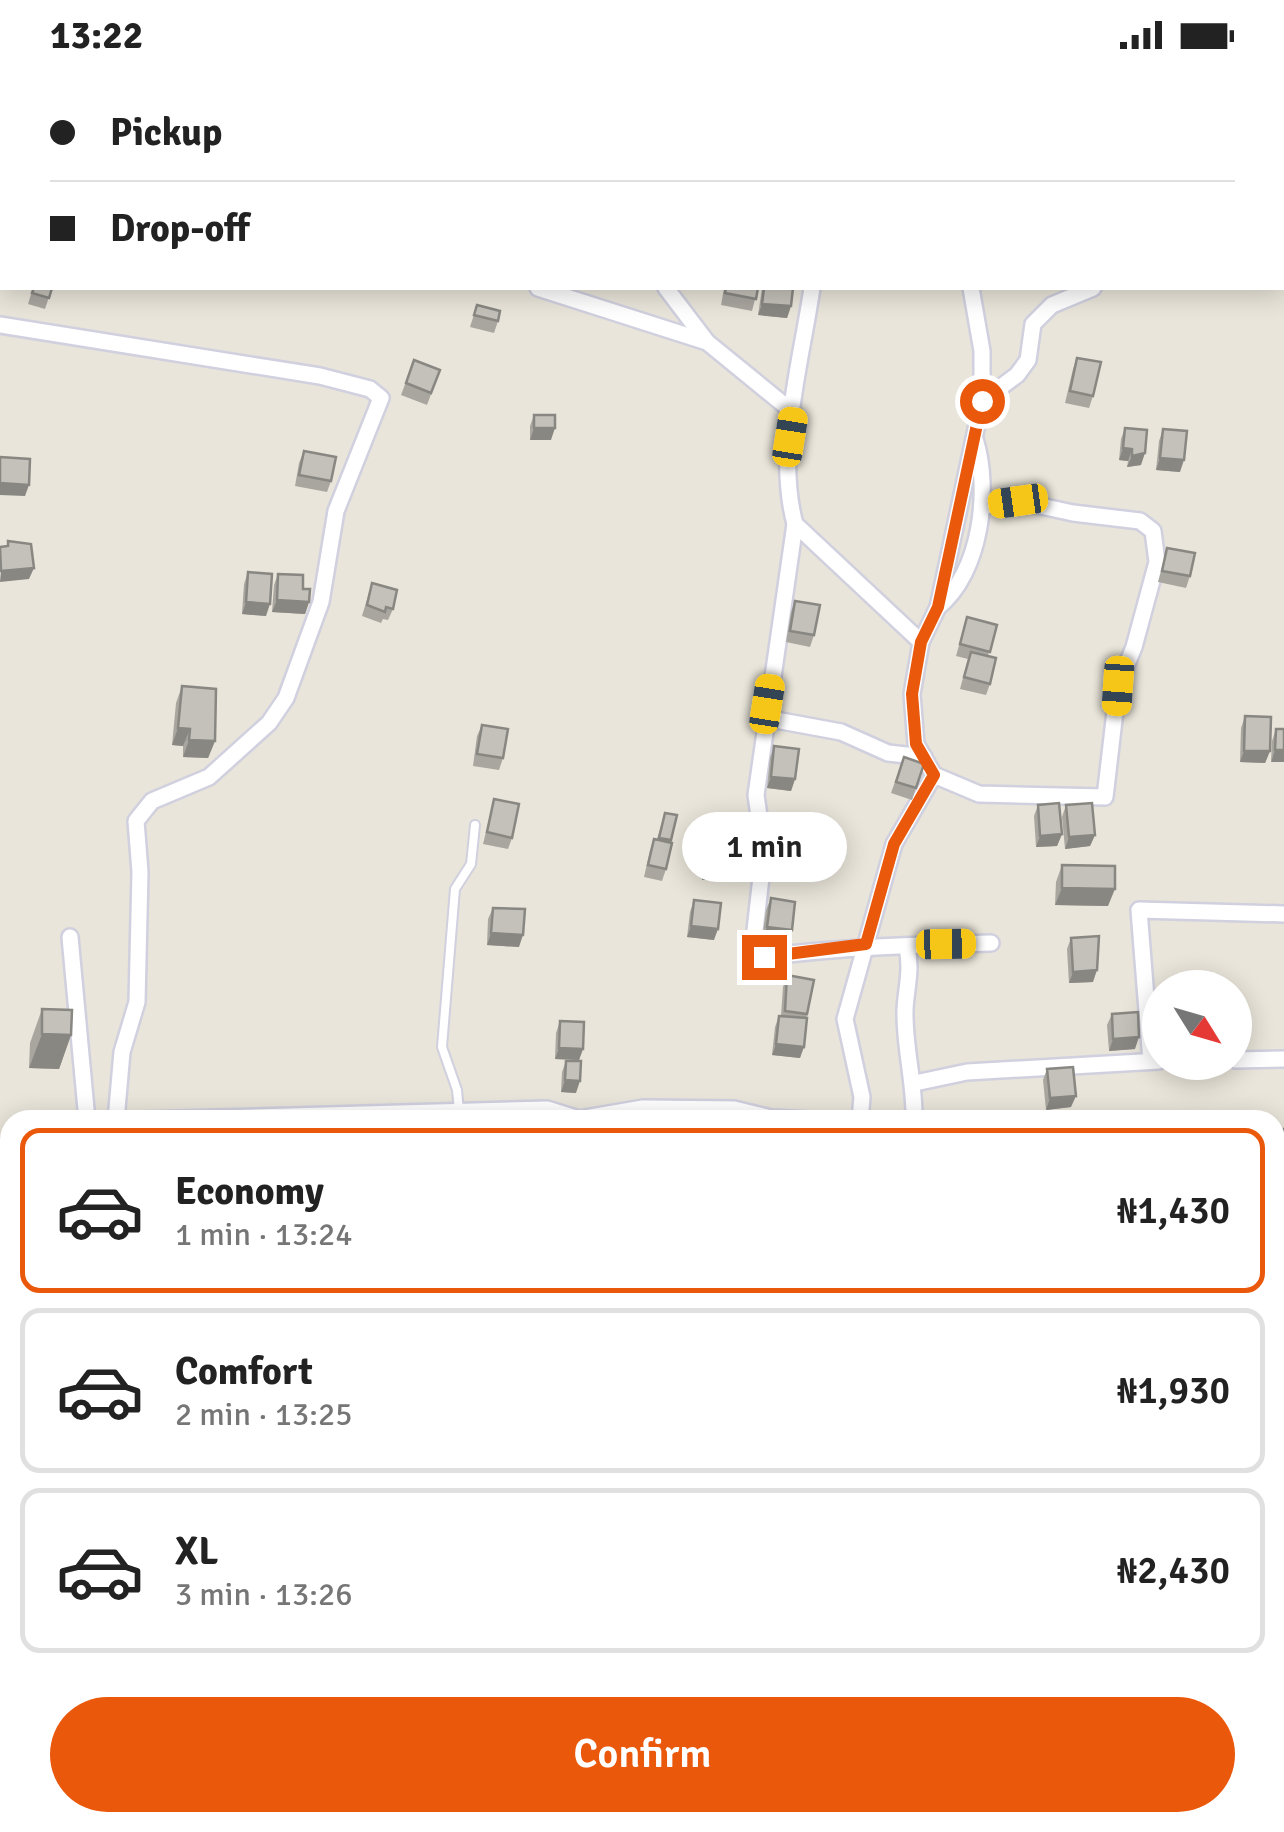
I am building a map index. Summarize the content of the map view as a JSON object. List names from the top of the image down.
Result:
{
  "north": "bottom right",
  "page": {
    "status": "13:22",
    "banner": ["Pickup", "Drop-off"],
    "bubble": "1 min",
    "list": [
      {
        "name": "Economy",
        "note": "1 min · 13:24",
        "value": "₦1,430"
      },
      {
        "name": "Comfort",
        "note": "2 min · 13:25",
        "value": "₦1,930"
      },
      {
        "name": "XL",
        "note": "3 min · 13:26",
        "value": "₦2,430"
      }
    ],
    "buttons": "Confirm"
  }
}
